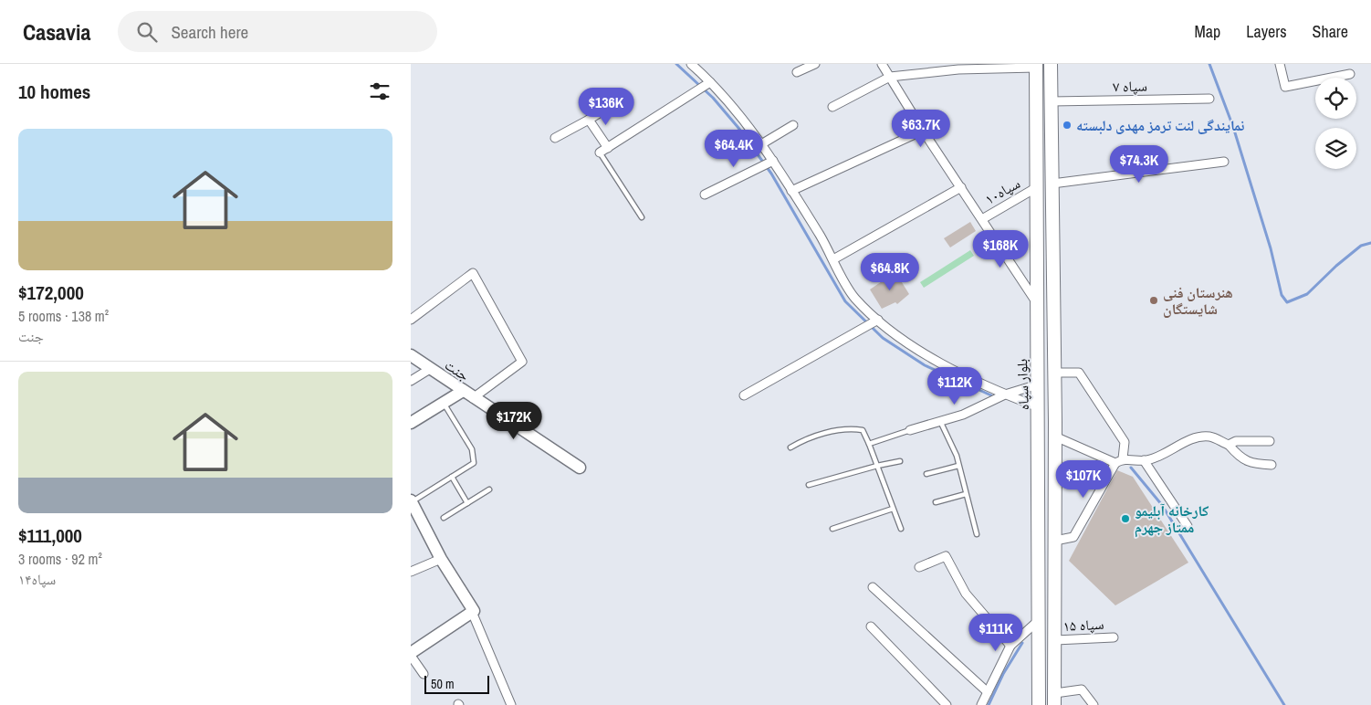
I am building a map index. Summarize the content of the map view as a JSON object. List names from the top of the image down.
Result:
{
  "streets": {
    "main road": ["بلوار سپاه"],
    "street": [
      "سپاه ۷",
      "سپاه۱۰",
      "جنت",
      "سپاه ۱۵"
    ]
  },
  "crossings": [
    ["سپاه۱۰", "بلوار سپاه"]
  ],
  "places": ["نمایندگی لنت ترمز مهدی دلبسته", "هنرستان فنی شایستگان", "کارخانه آبلیمو ممتاز جهرم"],
  "scale_bar": "50 m",
  "page": {
    "header": "Casavia",
    "search": "Search here",
    "nav": ["Map", "Layers", "Share"],
    "heading": "10 homes",
    "price": [
      "$136K",
      "$63.7K",
      "$64.4K",
      "$74.3K",
      "$168K",
      "$64.8K",
      "$112K",
      "$172K",
      "$107K",
      "$111K"
    ],
    "list": [
      {
        "name": "$172,000",
        "note": "5 rooms · 138 m² · جنت"
      },
      {
        "name": "$111,000",
        "note": "3 rooms · 92 m² · سپاه۱۴"
      }
    ],
    "scale": "50 m"
  }
}
